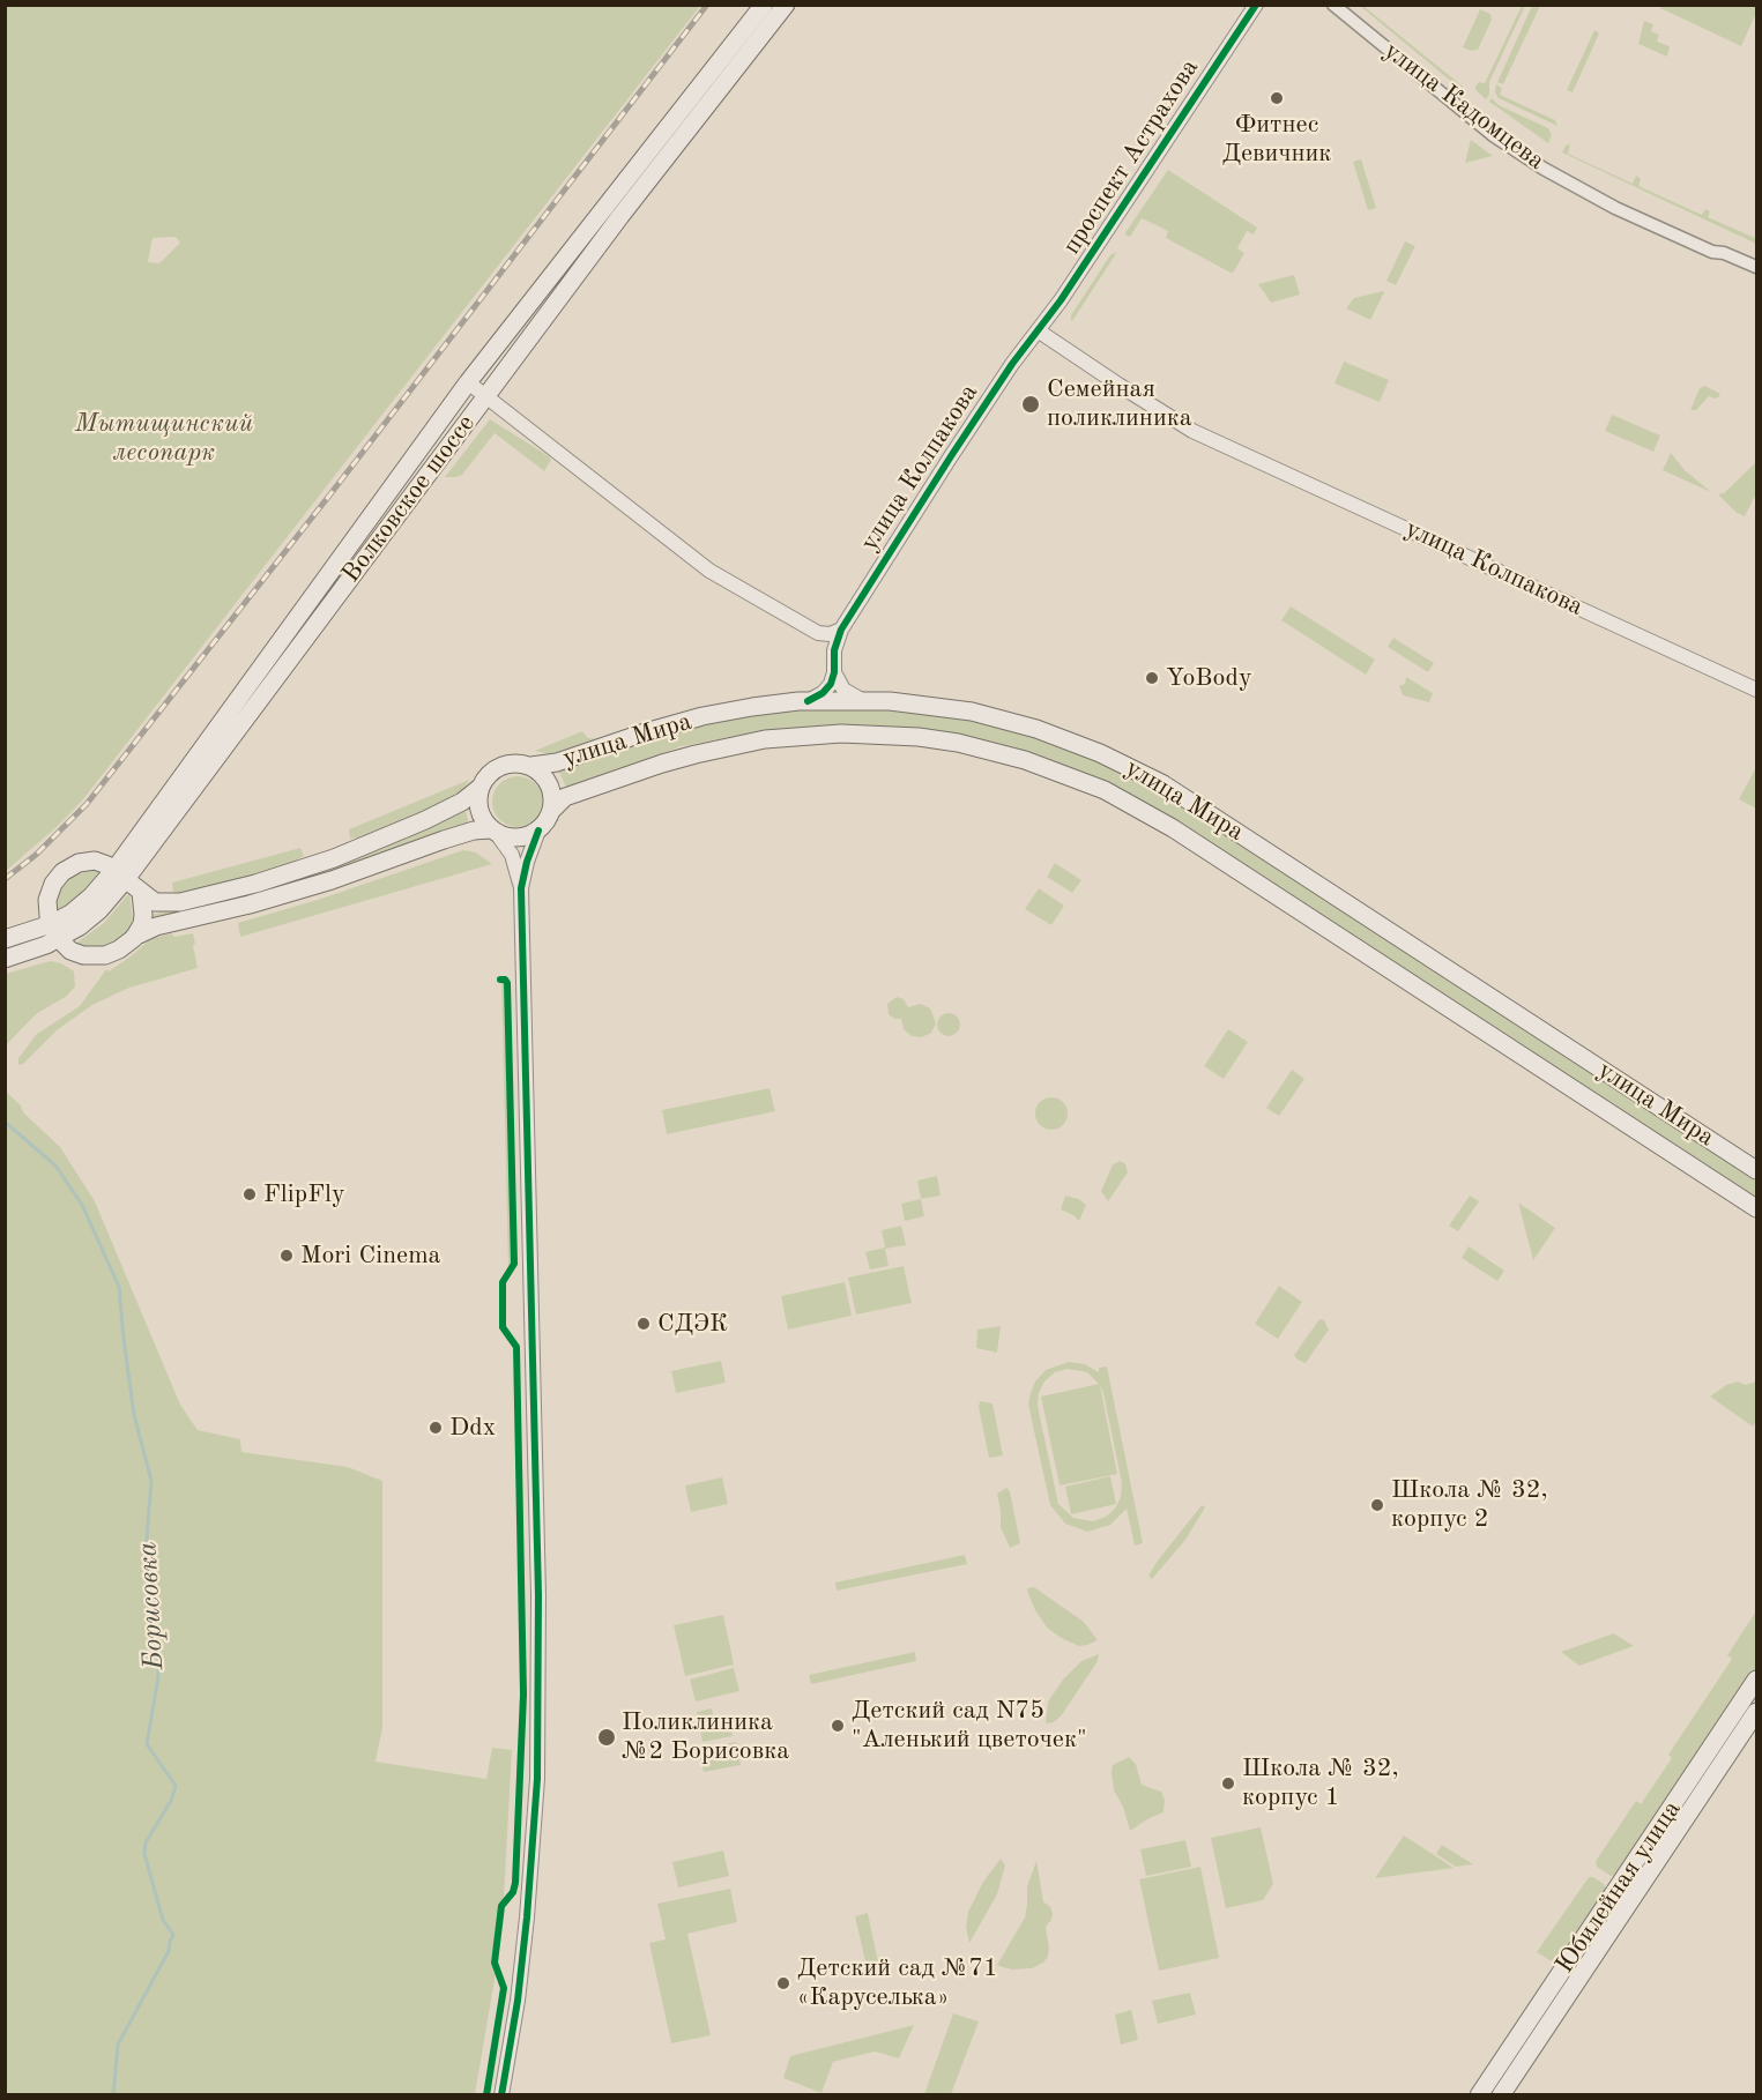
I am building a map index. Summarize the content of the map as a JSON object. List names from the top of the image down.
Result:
{
  "streets": {
    "main road": ["Волковское шоссе", "улица Мира", "Юбилейная улица"],
    "street": ["улица Кадомцева", "проспект Астрахова", "улица Колпакова"]
  },
  "crossings": [
    ["проспект Астрахова", "улица Колпакова"]
  ],
  "water": ["Борисовка"],
  "parks": ["Мытищинский лесопарк"],
  "places": [
    "Фитнес Девичник",
    "Семейная поликлиника",
    "YoBody",
    "FlipFly",
    "Mori Cinema",
    "СДЭК",
    "Ddx",
    "Школа № 32, корпус 2",
    "Детский сад N75 \"Аленький цветочек\"",
    "Поликлиника №2 Борисовка",
    "Школа № 32, корпус 1",
    "Детский сад №71 «Каруселька»"
  ]
}
